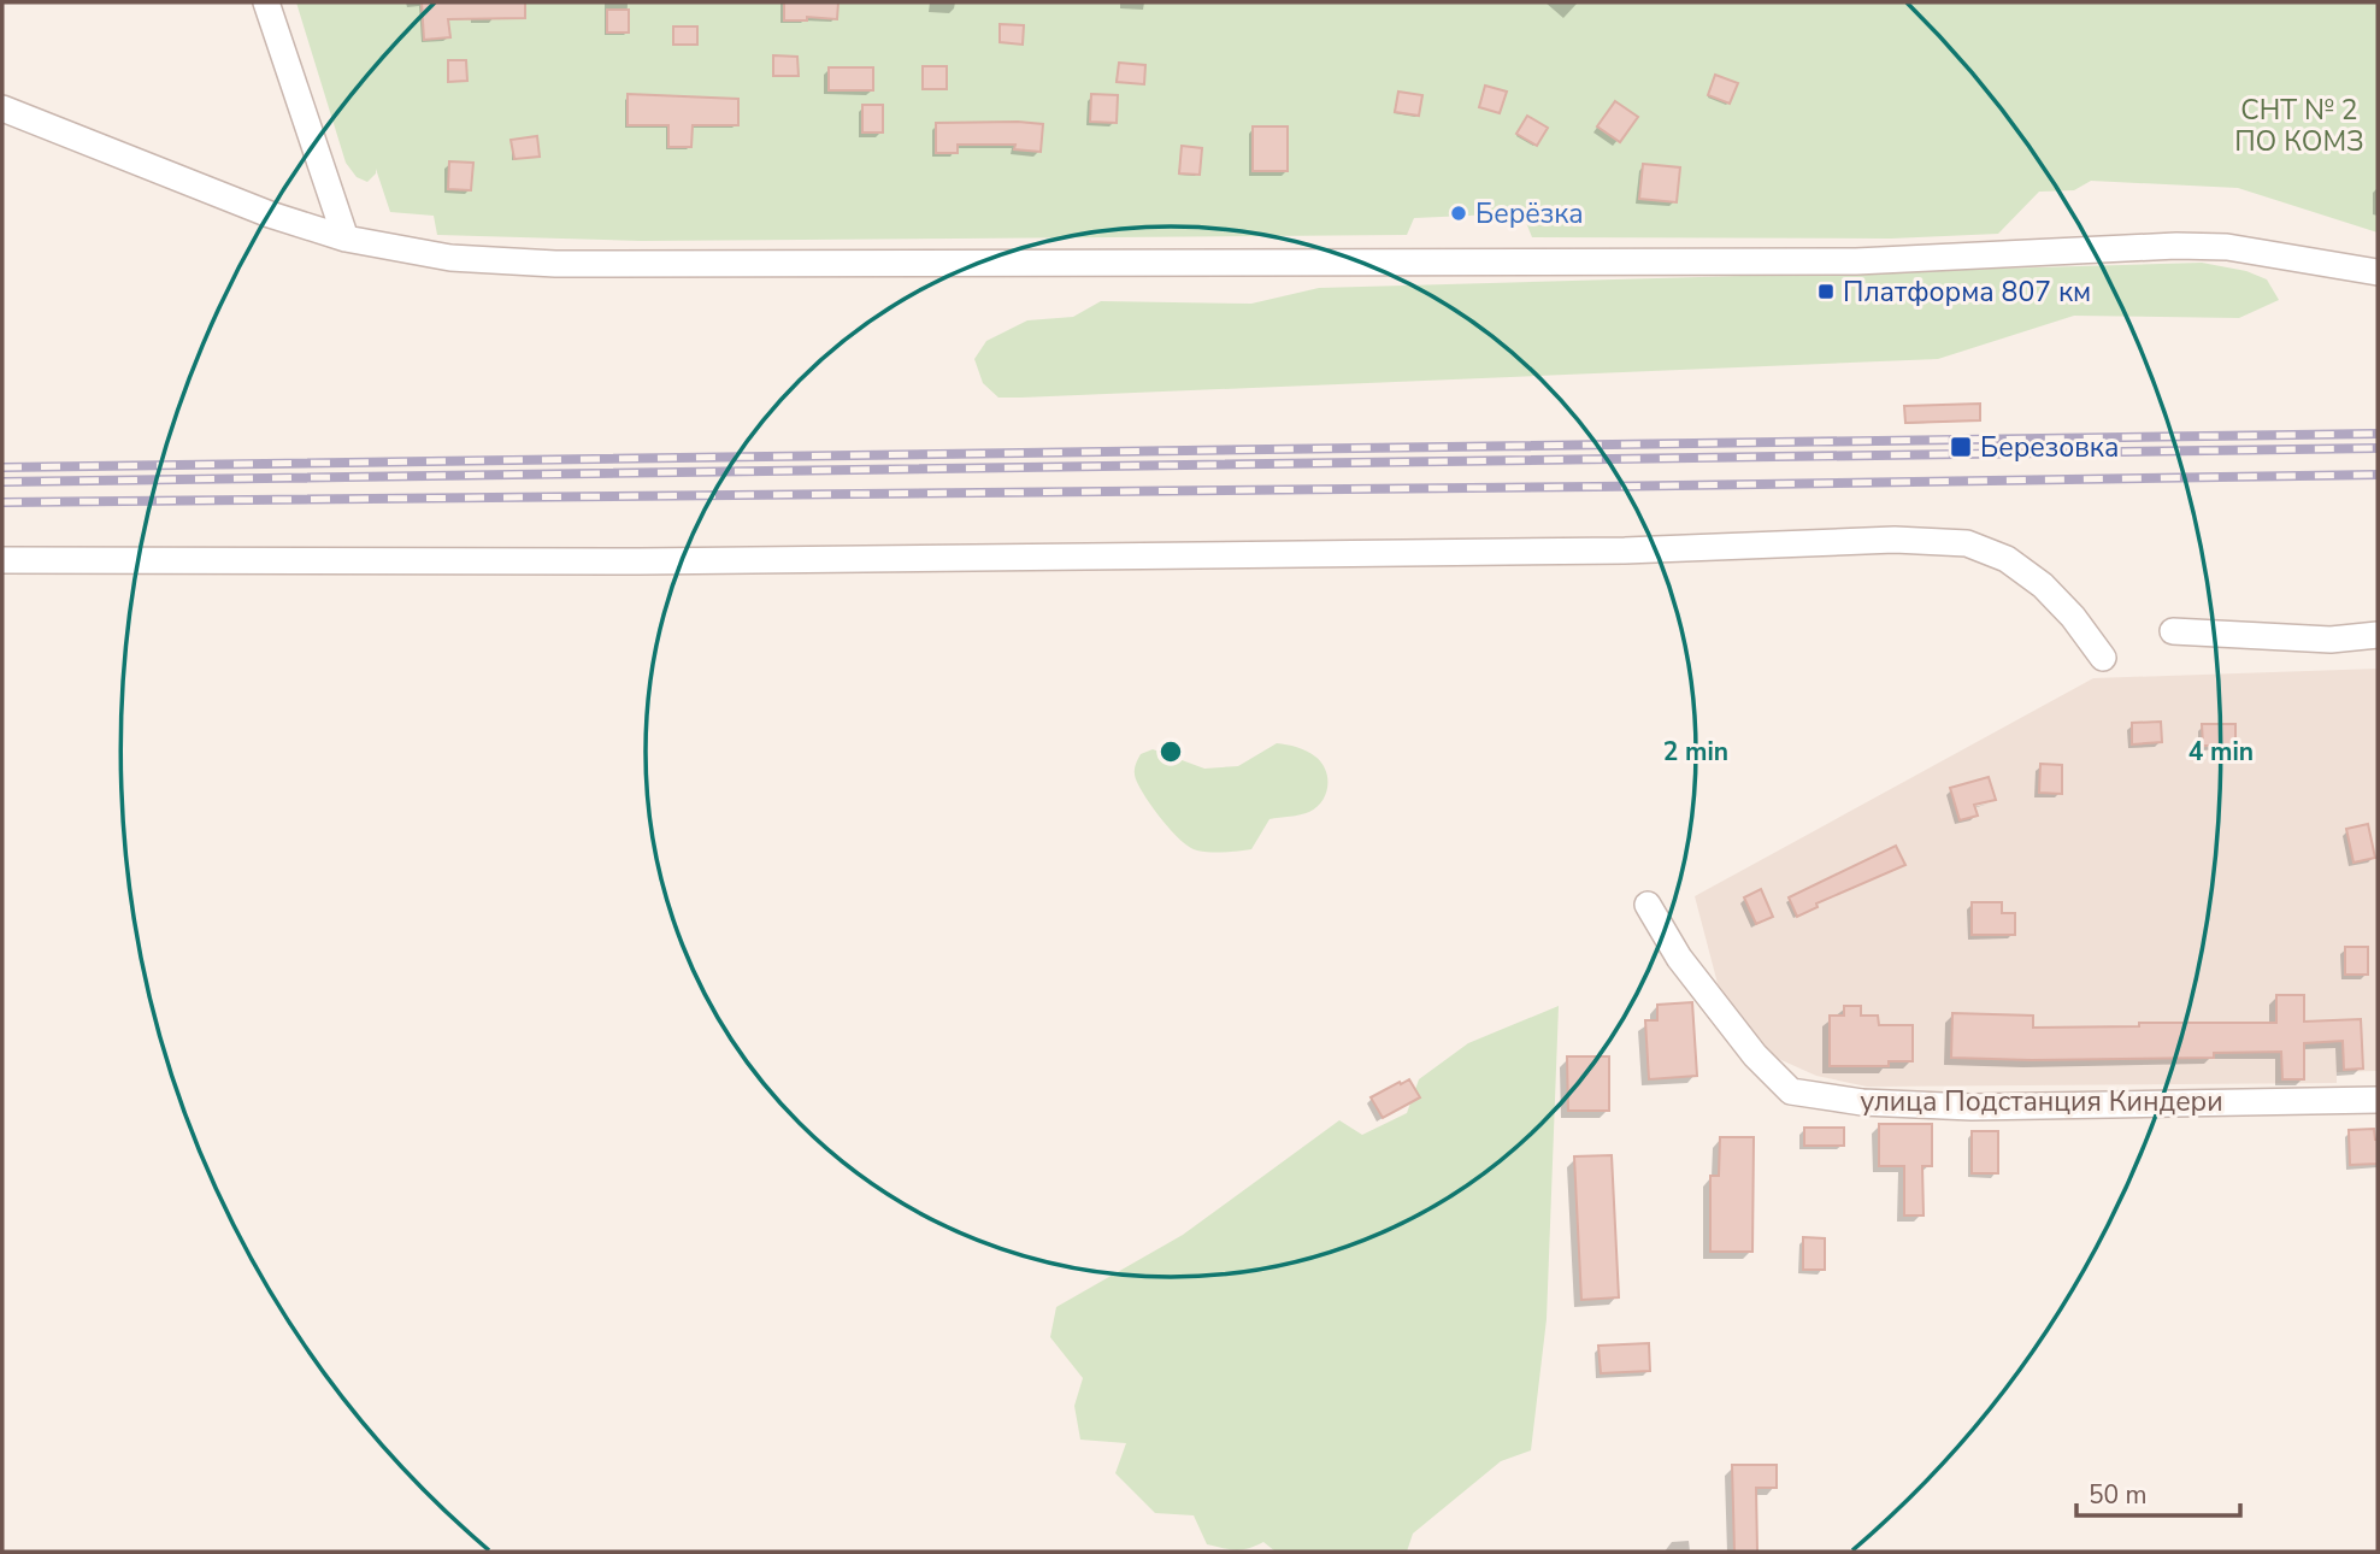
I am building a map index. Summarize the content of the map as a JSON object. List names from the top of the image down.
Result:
{
  "streets": {
    "street": ["улица Подстанция Киндери"]
  },
  "parks": ["СНТ № 2 ПО КОМЗ"],
  "places": {
    "other": ["Берёзка"],
    "transit": ["Платформа 807 км", "Березовка"]
  },
  "scale_bar": "50 m",
  "rings": ["2 min", "4 min"]
}
